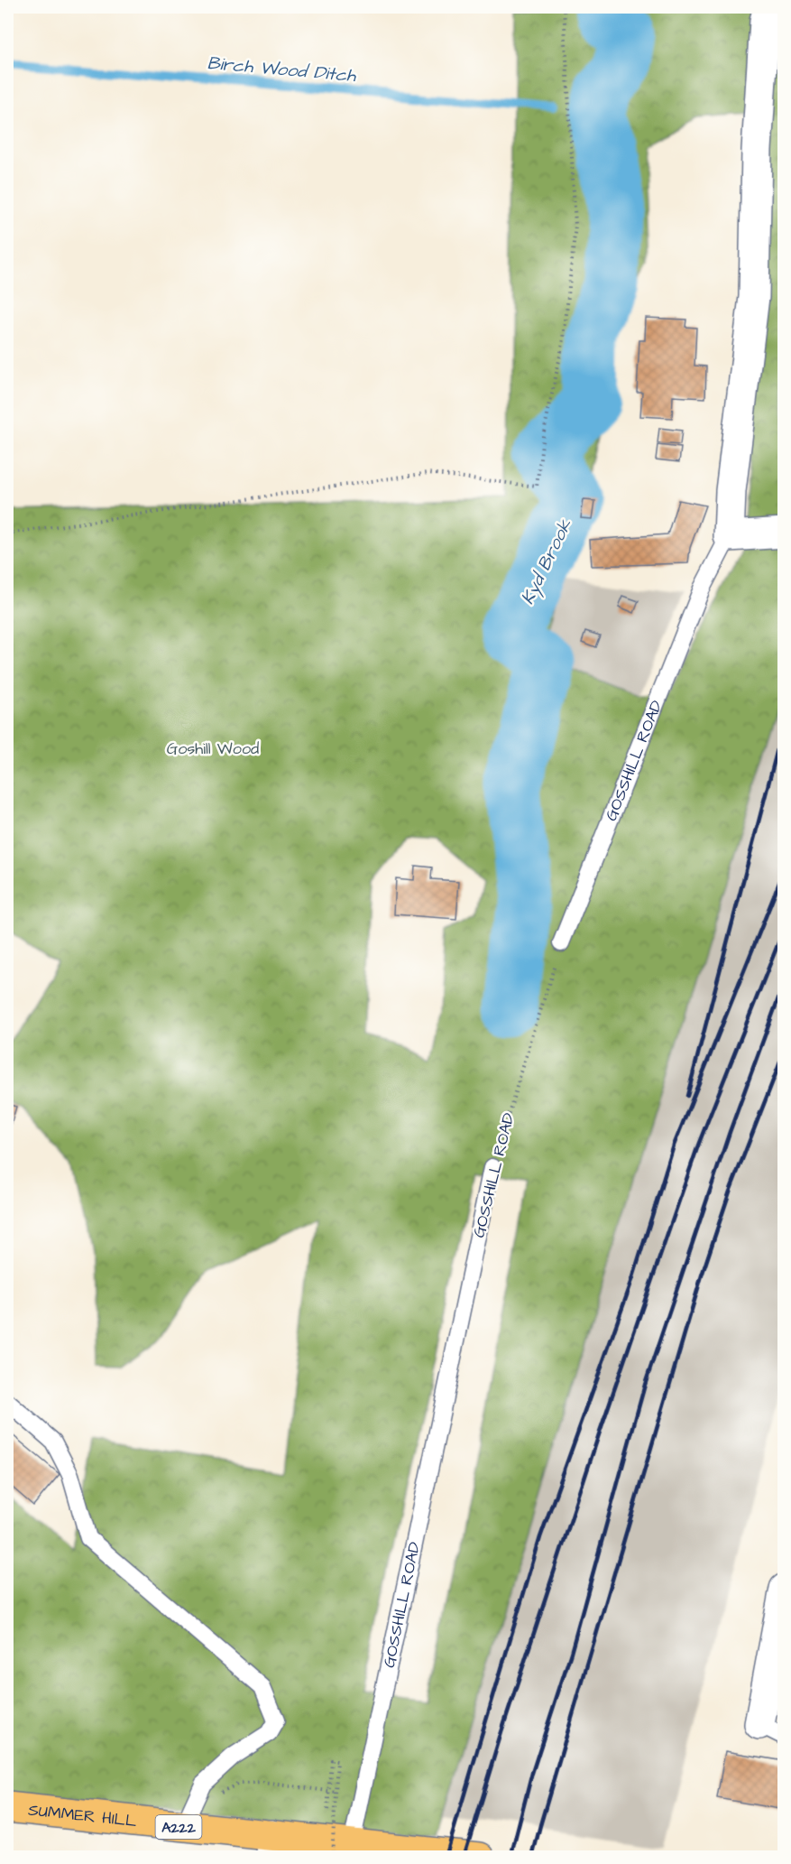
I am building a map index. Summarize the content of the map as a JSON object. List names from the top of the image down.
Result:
{
  "streets": {
    "main road": ["SUMMER HILL", "A222"],
    "lane": ["GOSSHILL ROAD"]
  },
  "crossings": [
    ["GOSSHILL ROAD", "SUMMER HILL"]
  ],
  "water": ["Birch Wood Ditch", "Kyd Brook"],
  "parks": ["Goshill Wood"]
}
